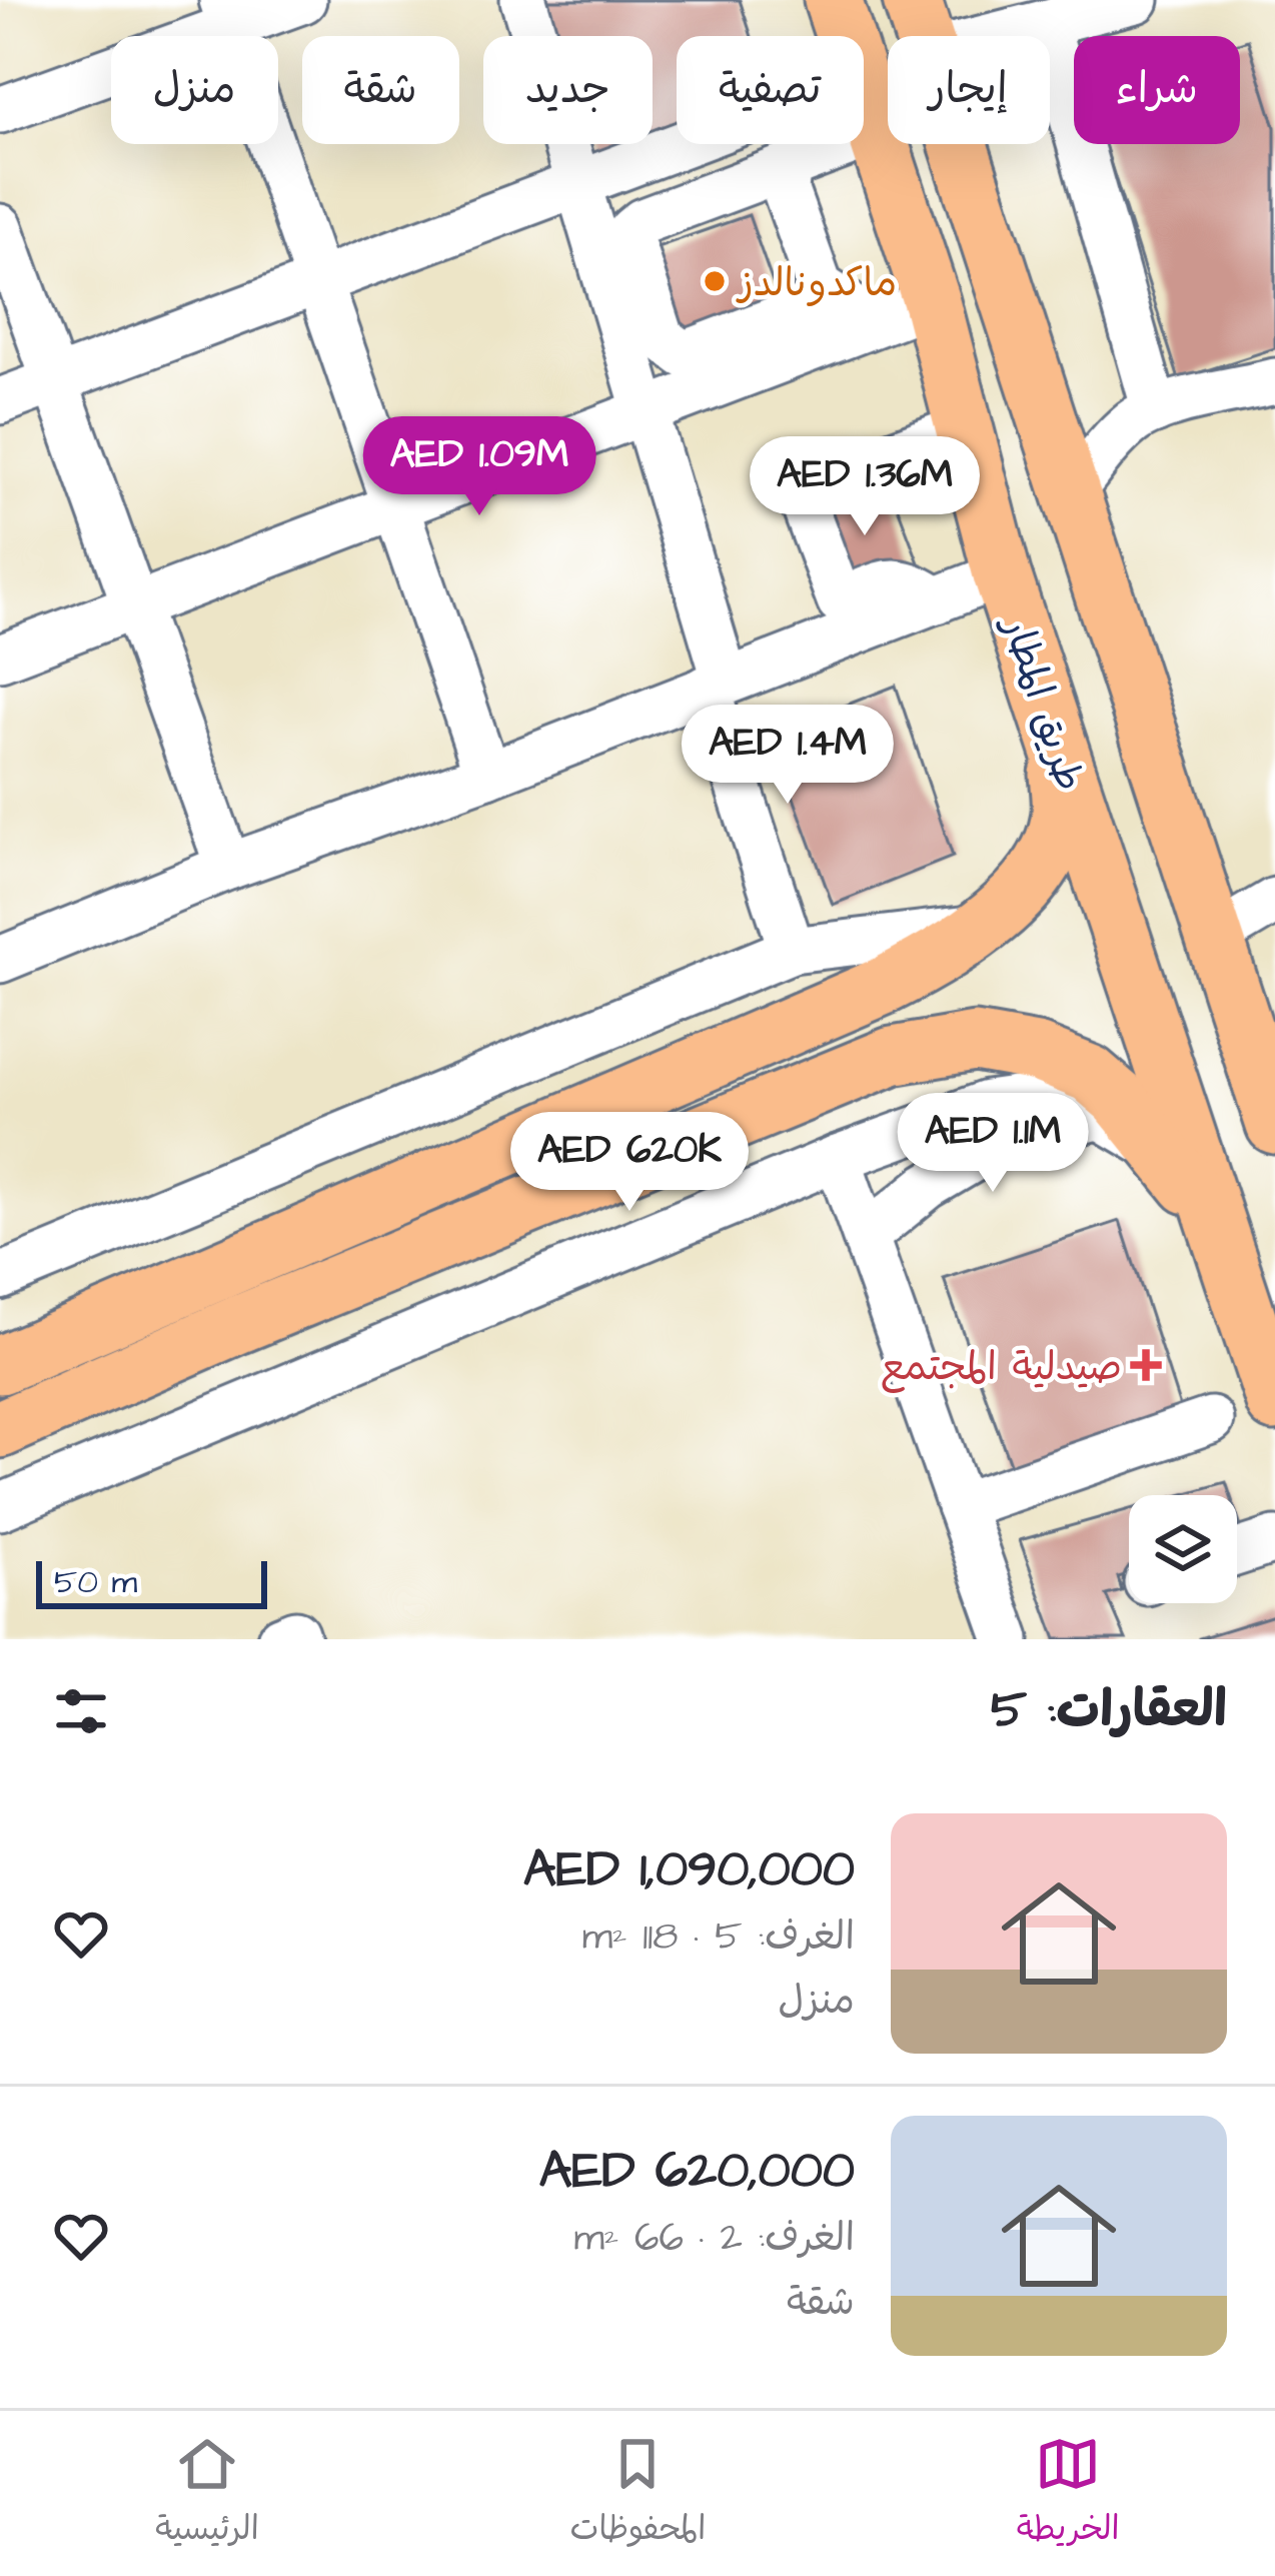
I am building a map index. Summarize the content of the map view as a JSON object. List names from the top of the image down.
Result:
{
  "streets": {
    "main road": ["طريق المطار"]
  },
  "places": {
    "other": ["ماكدونالدز"],
    "health": ["صيدلية المجتمع"]
  },
  "scale_bar": "50 m",
  "page": {
    "chip": [
      "شراء",
      "إيجار",
      "تصفية",
      "جديد",
      "شقة",
      "منزل"
    ],
    "price": [
      "AED 1.09M",
      "AED 1.36M",
      "AED 1.4M",
      "AED 1.1M",
      "AED 620K"
    ],
    "scale": "50 m",
    "heading": "العقارات: 5",
    "list": [
      {
        "name": "AED 1,090,000",
        "note": "الغرف: 5 · 118 m² · منزل"
      },
      {
        "name": "AED 620,000",
        "note": "الغرف: 2 · 66 m² · شقة"
      }
    ],
    "tabs": ["الخريطة", "المحفوظات", "الرئيسية"]
  }
}
